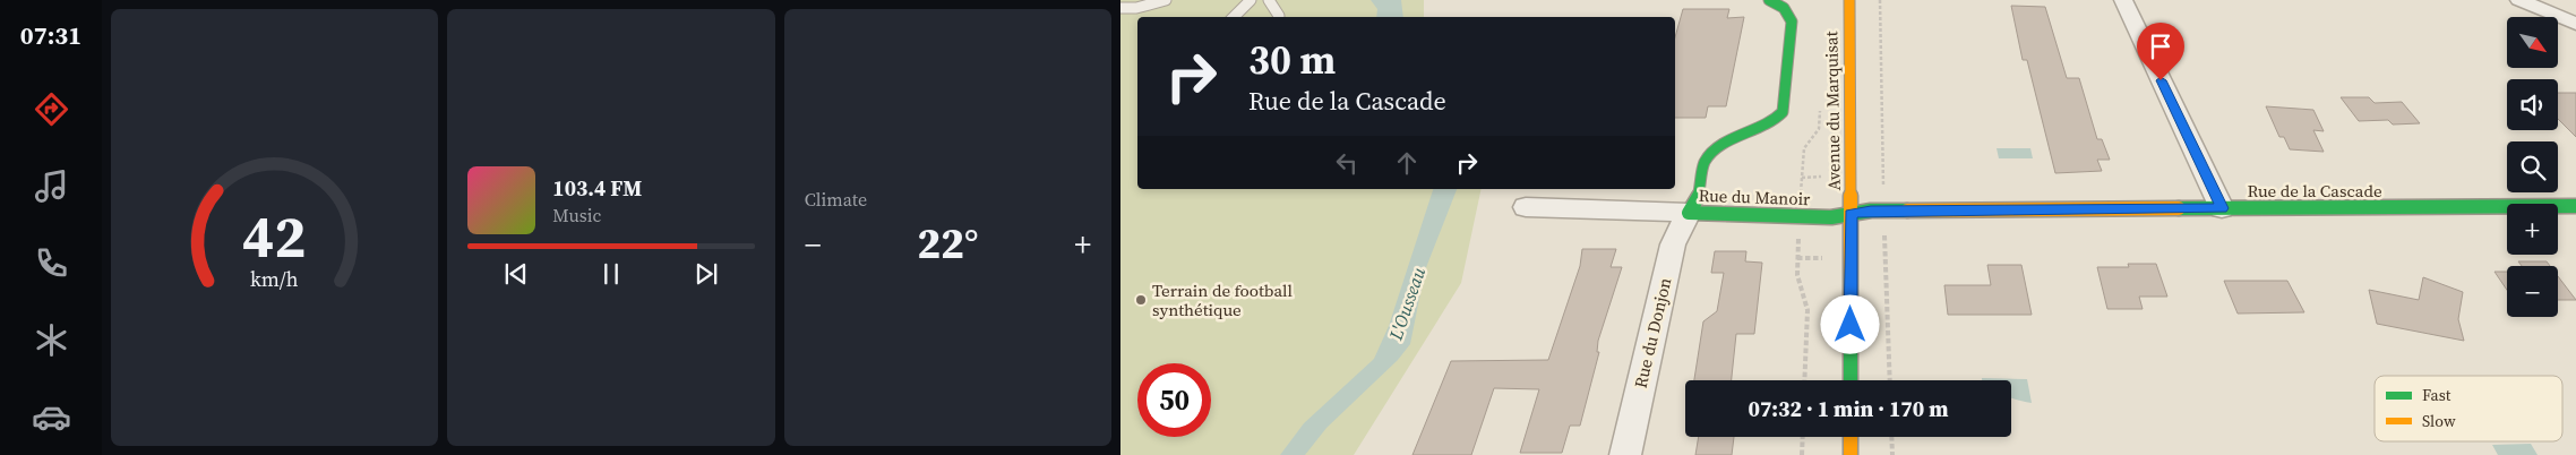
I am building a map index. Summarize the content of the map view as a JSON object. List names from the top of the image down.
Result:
{
  "streets": {
    "street": [
      "Avenue du Marquisat",
      "Rue de la Cascade",
      "Rue du Manoir",
      "Rue du Donjon"
    ]
  },
  "crossings": [
    ["Avenue du Marquisat", "Rue de la Cascade"],
    ["Avenue du Marquisat", "Rue du Manoir"],
    ["Rue de la Cascade", "Rue du Manoir"],
    ["Rue du Manoir", "Rue du Donjon"]
  ],
  "water": ["L'Ousseau"],
  "places": ["Terrain de football synthétique"],
  "legend": ["Fast", "Slow"],
  "north": "bottom right",
  "page": {
    "tabs": "07:31",
    "tile": "Climate",
    "map_buttons": ["+", "−"],
    "turn": ["30 m", "Rue de la Cascade"],
    "song": ["103.4 FM", "Music"],
    "heat": ["−", "22°", "+"],
    "limit": "50",
    "trip": "07:32 · 1 min · 170 m",
    "gauge": ["42", "km/h"]
  }
}
